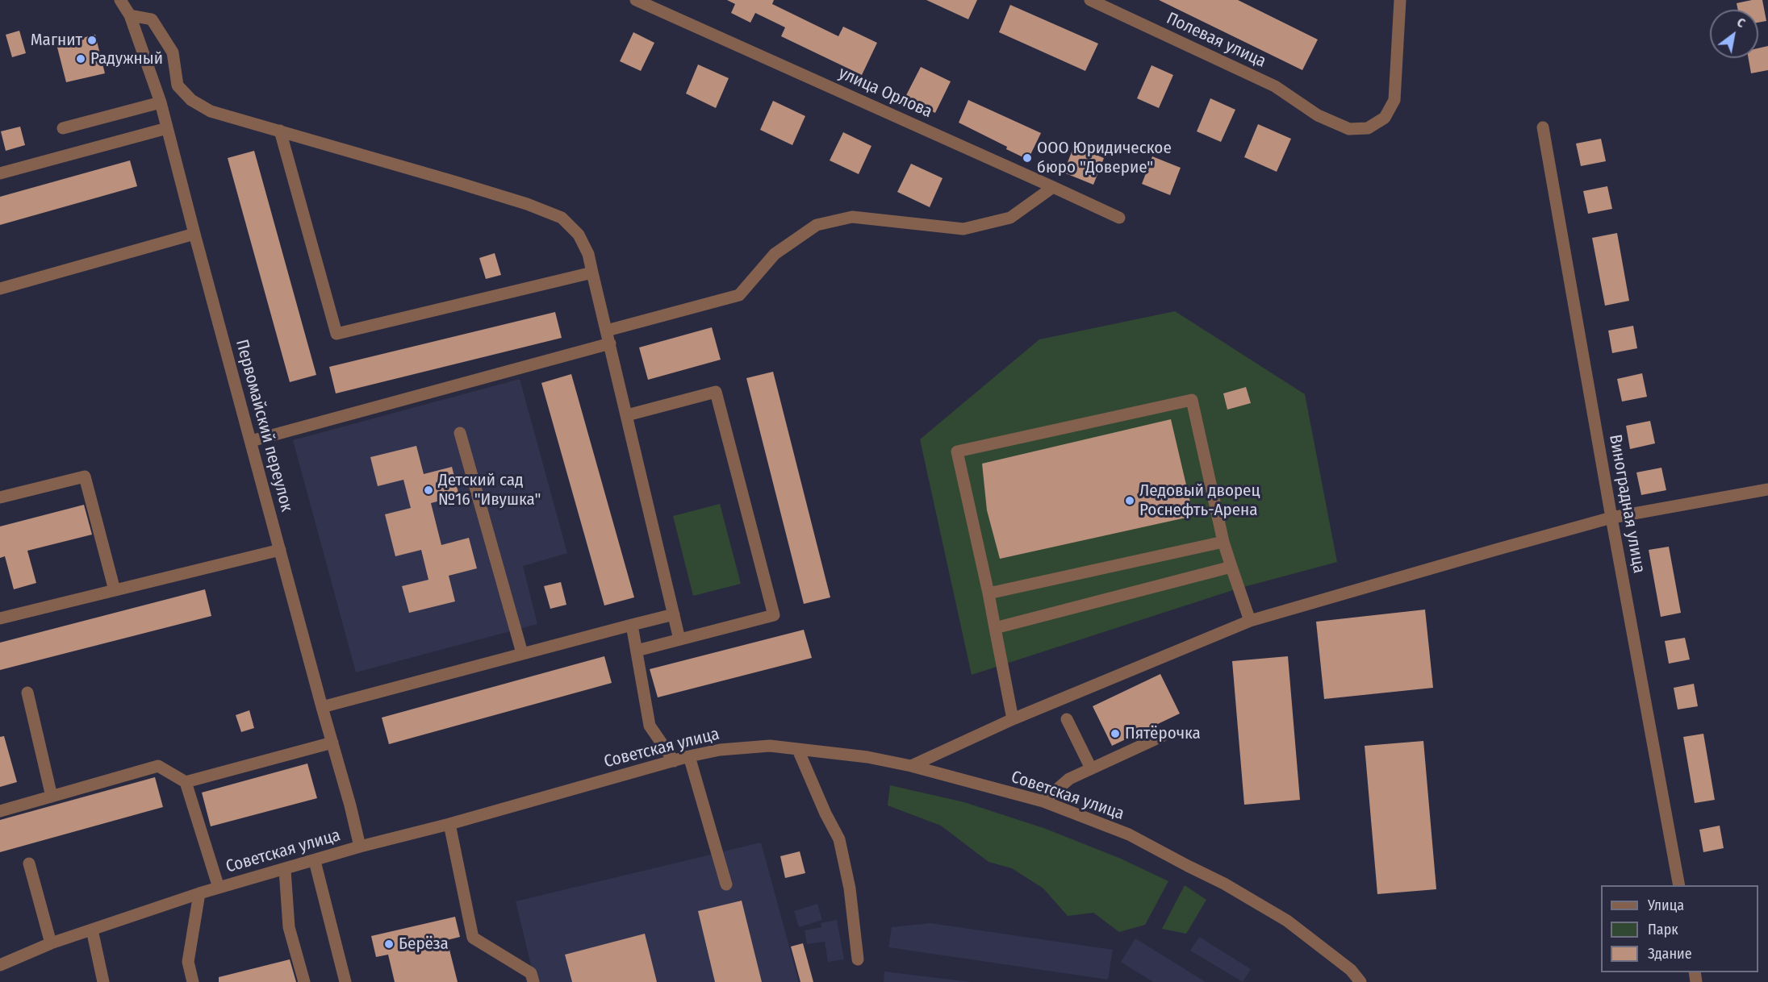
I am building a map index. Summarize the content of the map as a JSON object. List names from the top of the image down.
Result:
{
  "streets": {
    "street": [
      "Полевая улица",
      "улица Орлова",
      "Первомайский переулок",
      "Виноградная улица",
      "Советская улица"
    ]
  },
  "crossings": [
    ["Первомайский переулок", "Советская улица"]
  ],
  "places": [
    "Магнит",
    "Радужный",
    "ООО Юридическое бюро \"Доверие\"",
    "Детский сад №16 \"Ивушка\"",
    "Ледовый дворец Роснефть-Арена",
    "Пятёрочка",
    "Берёза"
  ],
  "legend": ["Улица", "Парк", "Здание"],
  "north": "top right"
}
